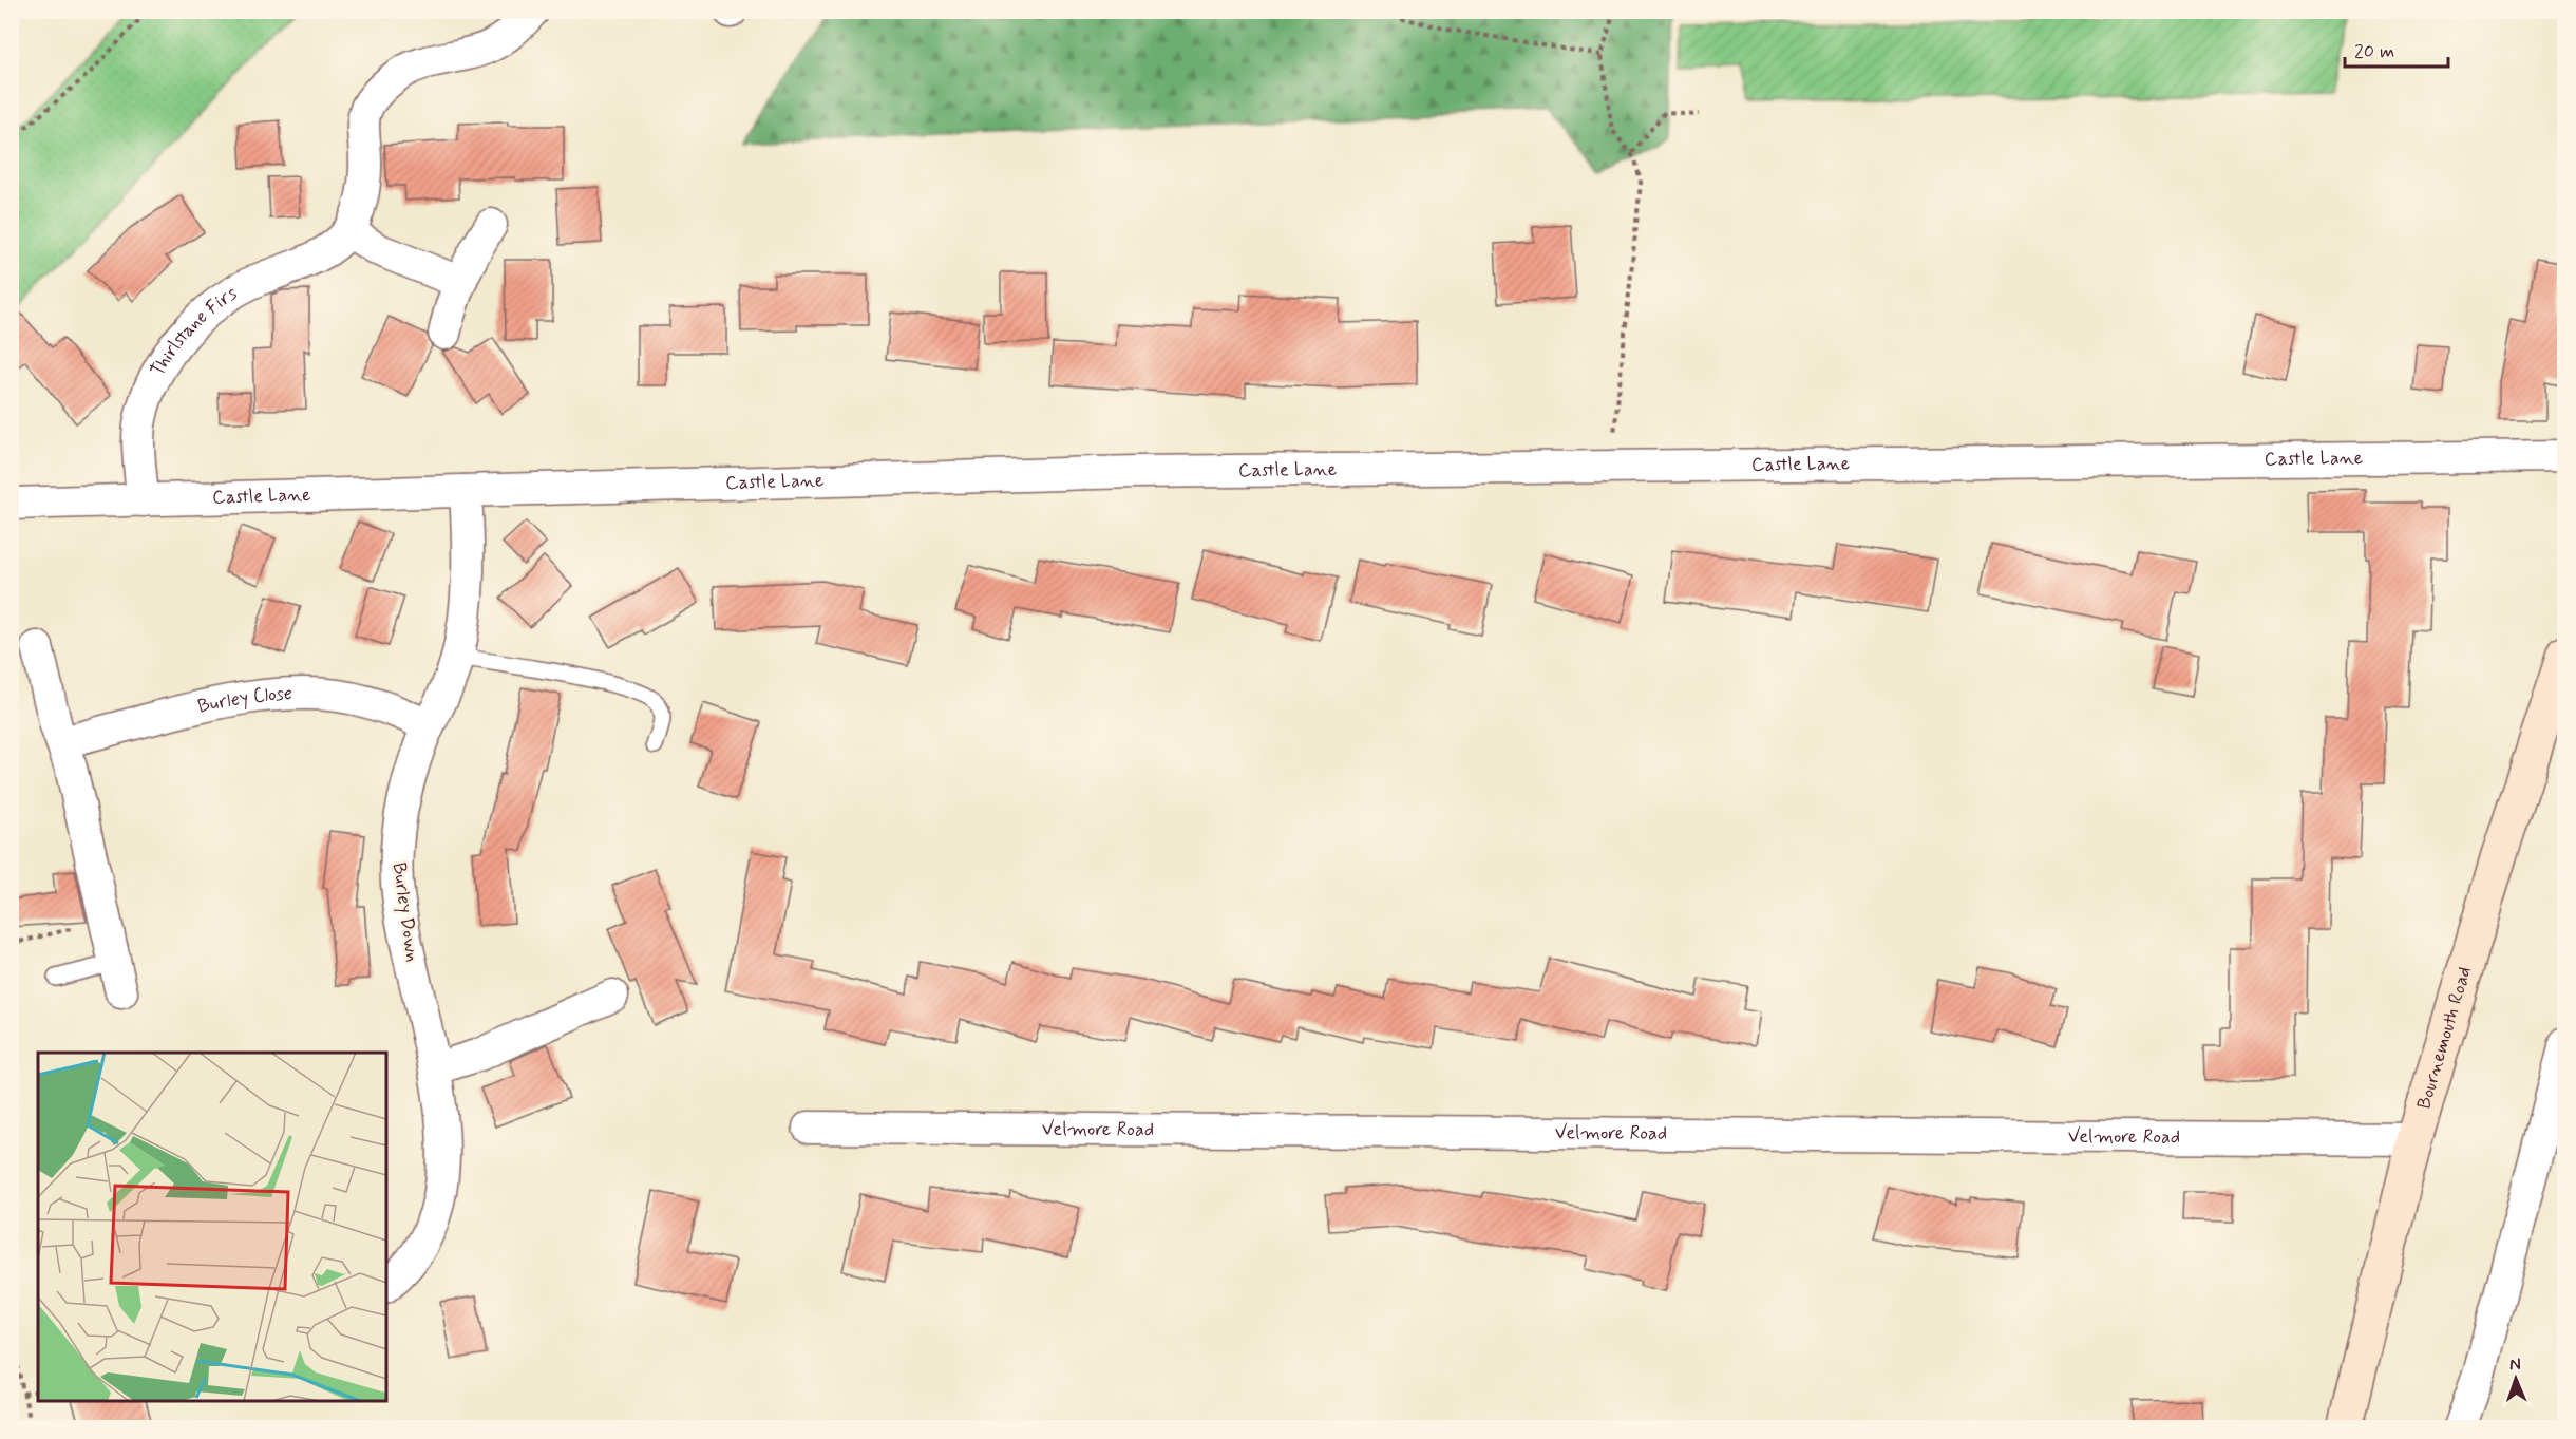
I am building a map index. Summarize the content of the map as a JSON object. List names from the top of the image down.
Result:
{
  "streets": {
    "street": [
      "Thirlstane Firs",
      "Castle Lane",
      "Burley Close",
      "Burley Down",
      "Bournemouth Road",
      "Velmore Road"
    ]
  },
  "crossings": [
    ["Thirlstane Firs", "Castle Lane"],
    ["Castle Lane", "Burley Down"],
    ["Burley Close", "Burley Down"],
    ["Bournemouth Road", "Velmore Road"]
  ],
  "scale_bar": "20 m",
  "north": "top"
}
